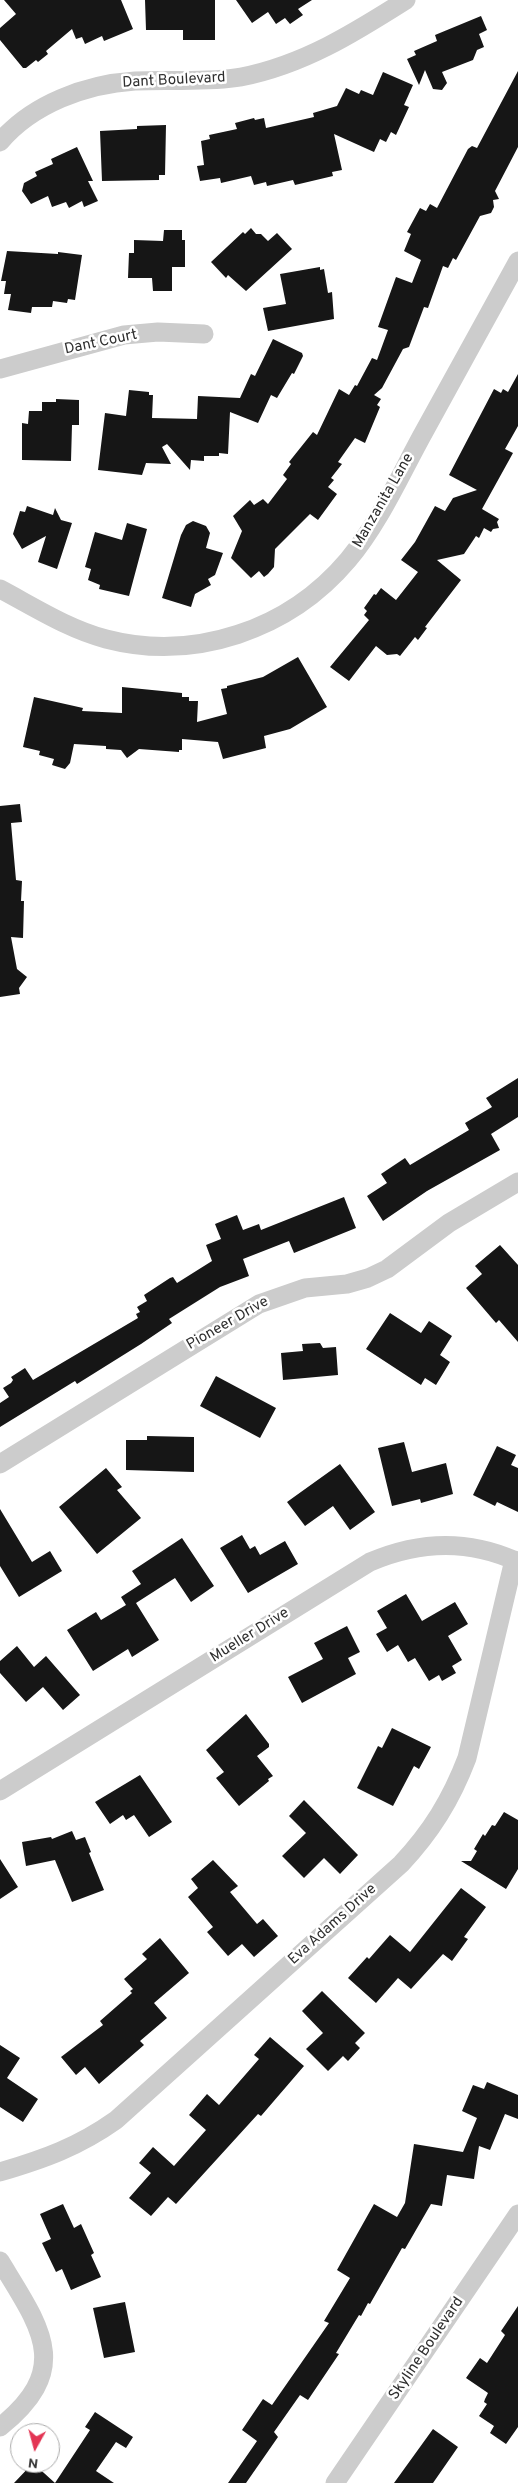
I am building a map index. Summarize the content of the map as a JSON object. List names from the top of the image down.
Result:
{
  "streets": {
    "street": [
      "Dant Boulevard",
      "Dant Court",
      "Manzanita Lane",
      "Pioneer Drive",
      "Mueller Drive",
      "Eva Adams Drive",
      "Skyline Boulevard"
    ]
  },
  "crossings": [
    ["Mueller Drive", "Eva Adams Drive"]
  ],
  "north": "bottom"
}
